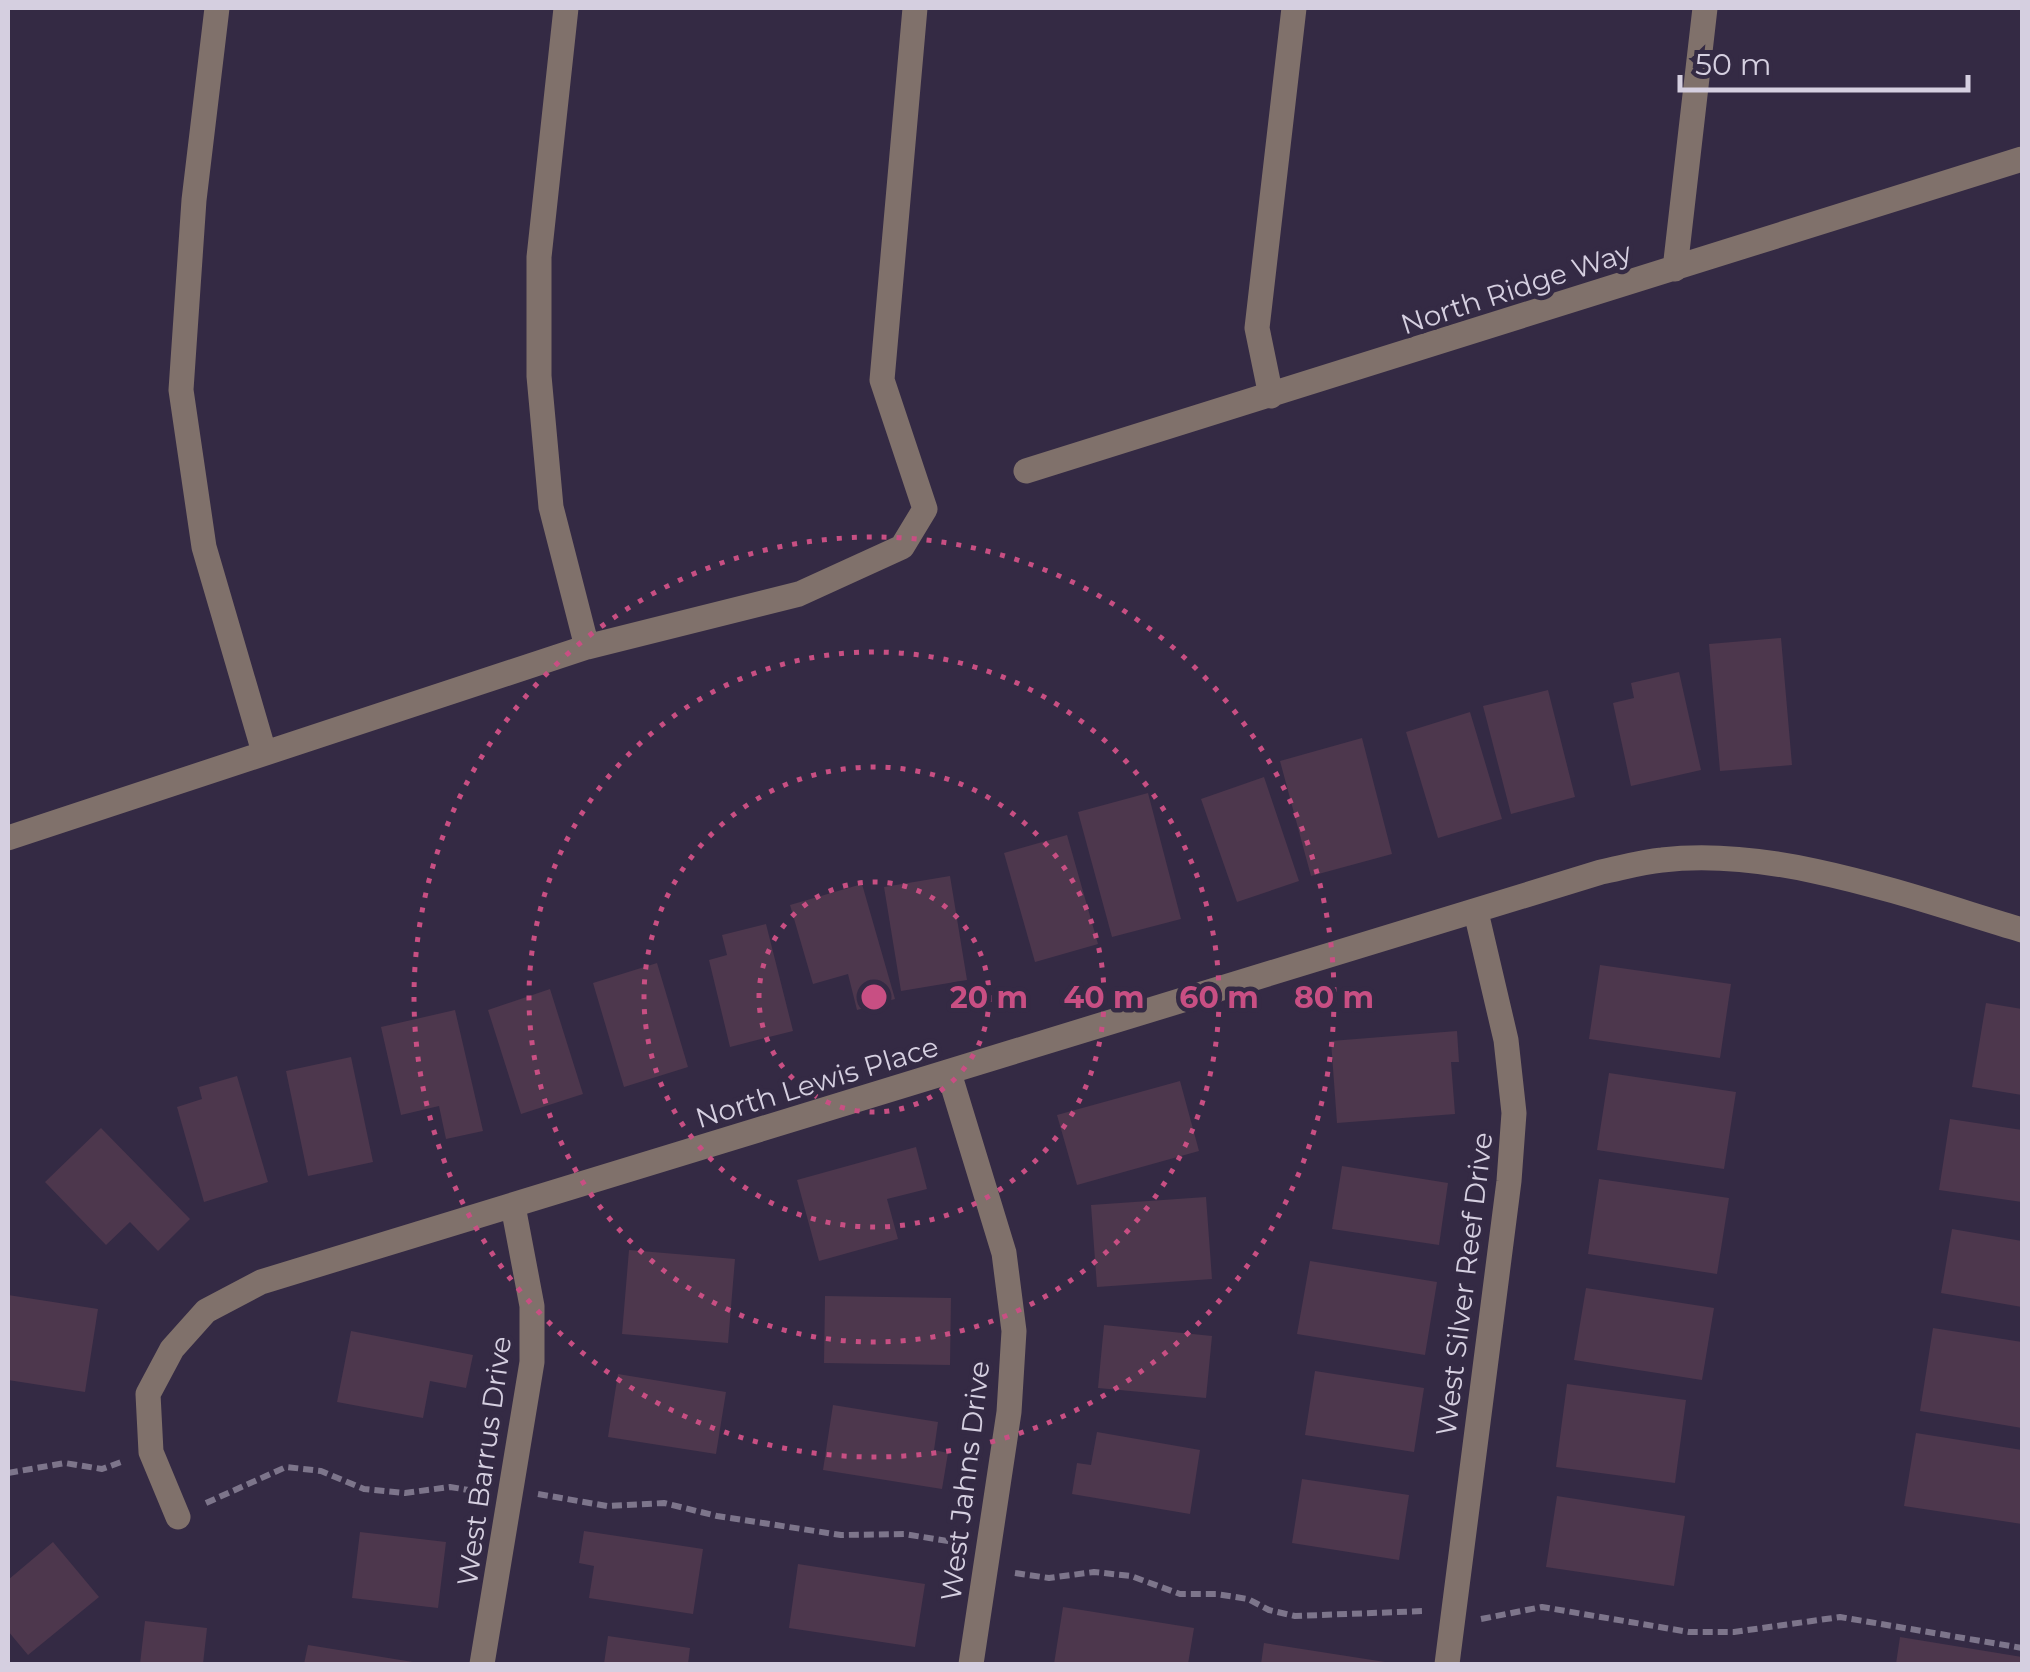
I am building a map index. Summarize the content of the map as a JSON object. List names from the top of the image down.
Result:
{
  "streets": {
    "street": [
      "North Ridge Way",
      "North Lewis Place",
      "West Silver Reef Drive",
      "West Barrus Drive",
      "West Jahns Drive"
    ]
  },
  "crossings": [
    ["North Lewis Place", "West Silver Reef Drive"],
    ["North Lewis Place", "West Barrus Drive"],
    ["North Lewis Place", "West Jahns Drive"]
  ],
  "scale_bar": "50 m",
  "rings": [
    "20 m",
    "40 m",
    "60 m",
    "80 m"
  ]
}
